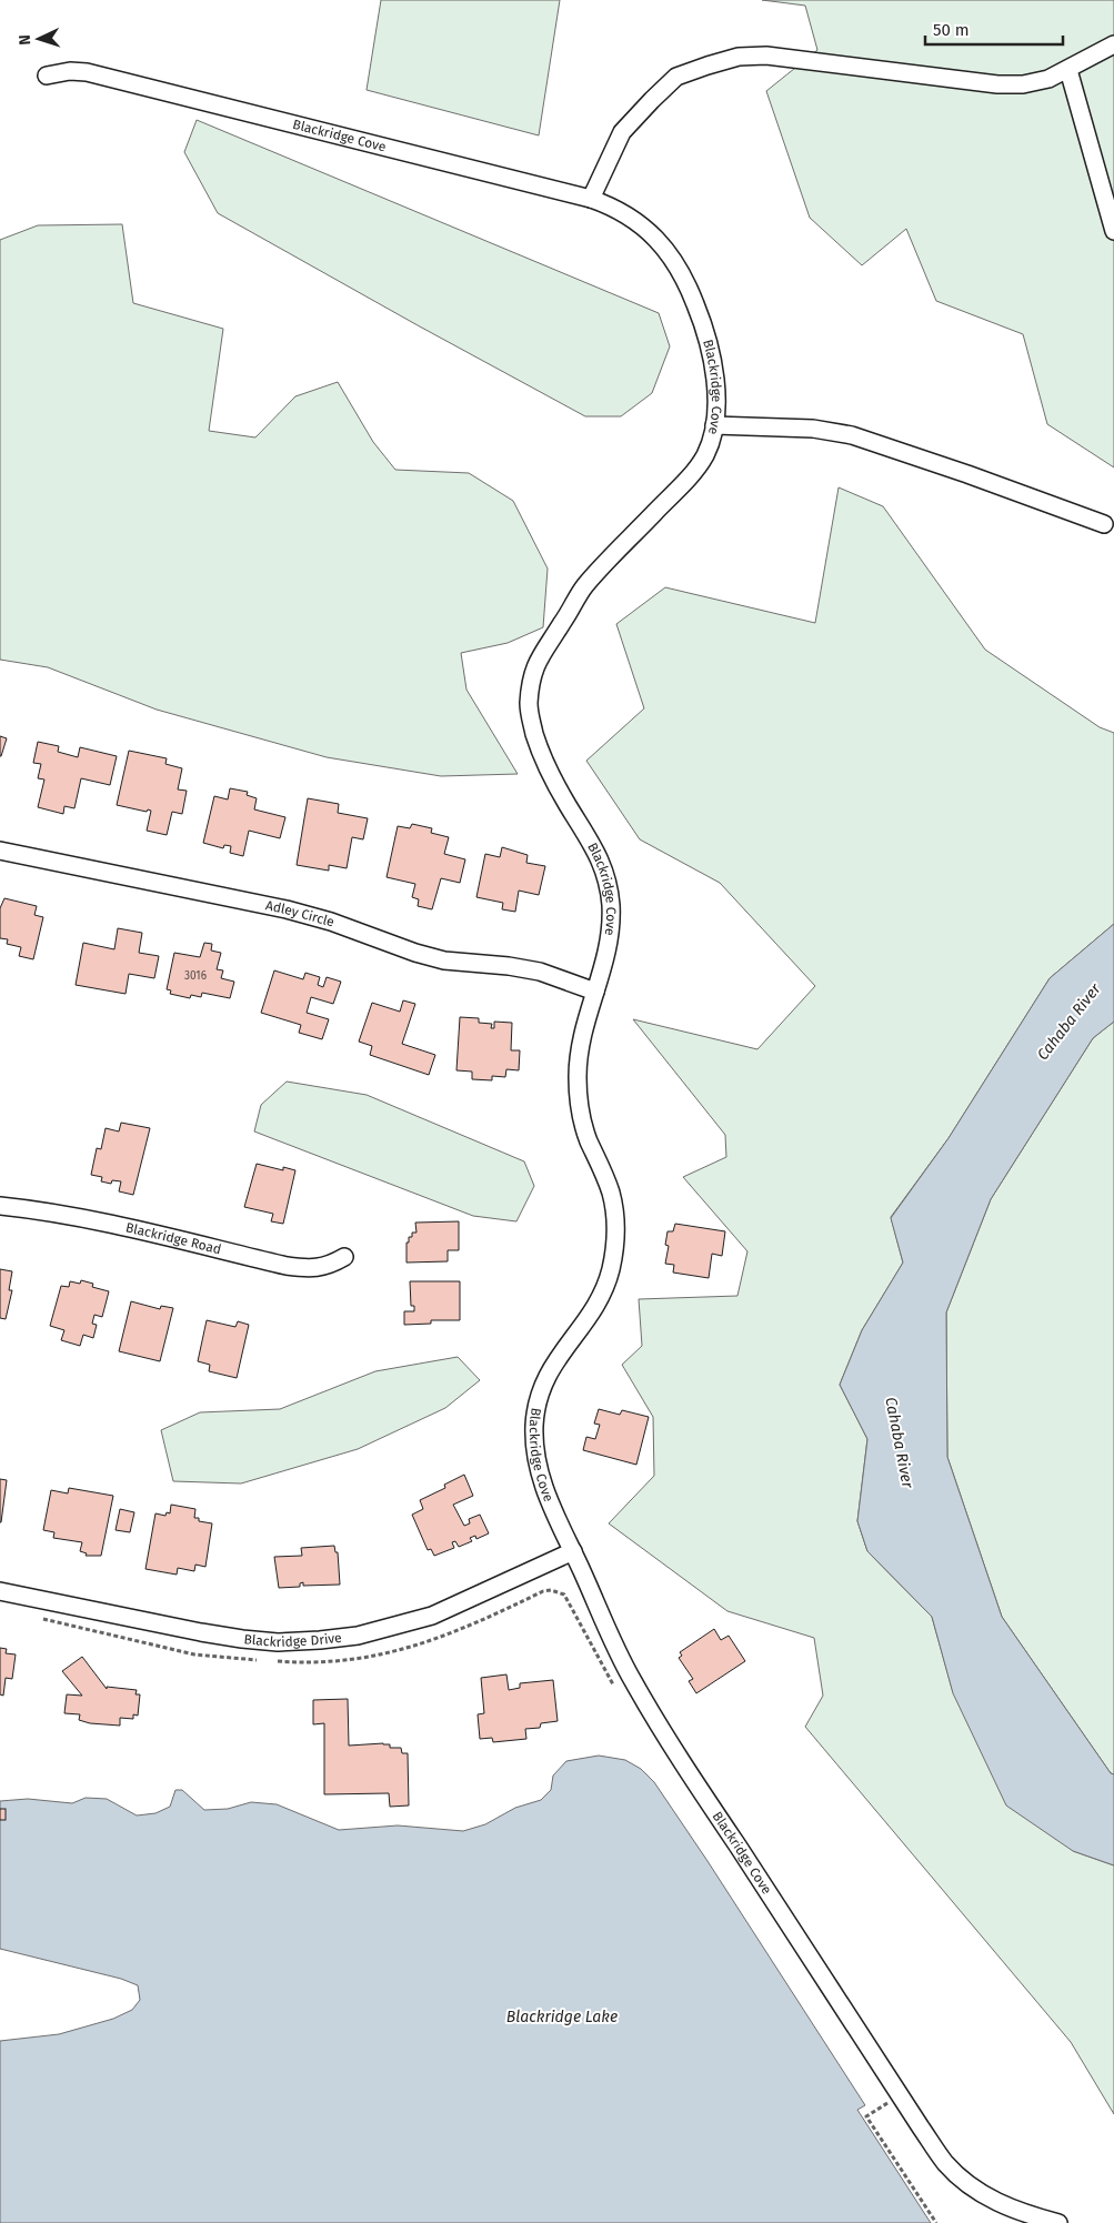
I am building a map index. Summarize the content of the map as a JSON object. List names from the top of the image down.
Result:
{
  "streets": {
    "street": [
      "Blackridge Cove",
      "Adley Circle",
      "Blackridge Road",
      "Blackridge Drive"
    ]
  },
  "crossings": [
    ["Blackridge Cove", "Adley Circle"],
    ["Blackridge Cove", "Blackridge Drive"]
  ],
  "water": ["Cahaba River", "Blackridge Lake"],
  "house_numbers": ["3016"],
  "scale_bar": "50 m",
  "north": "left"
}
